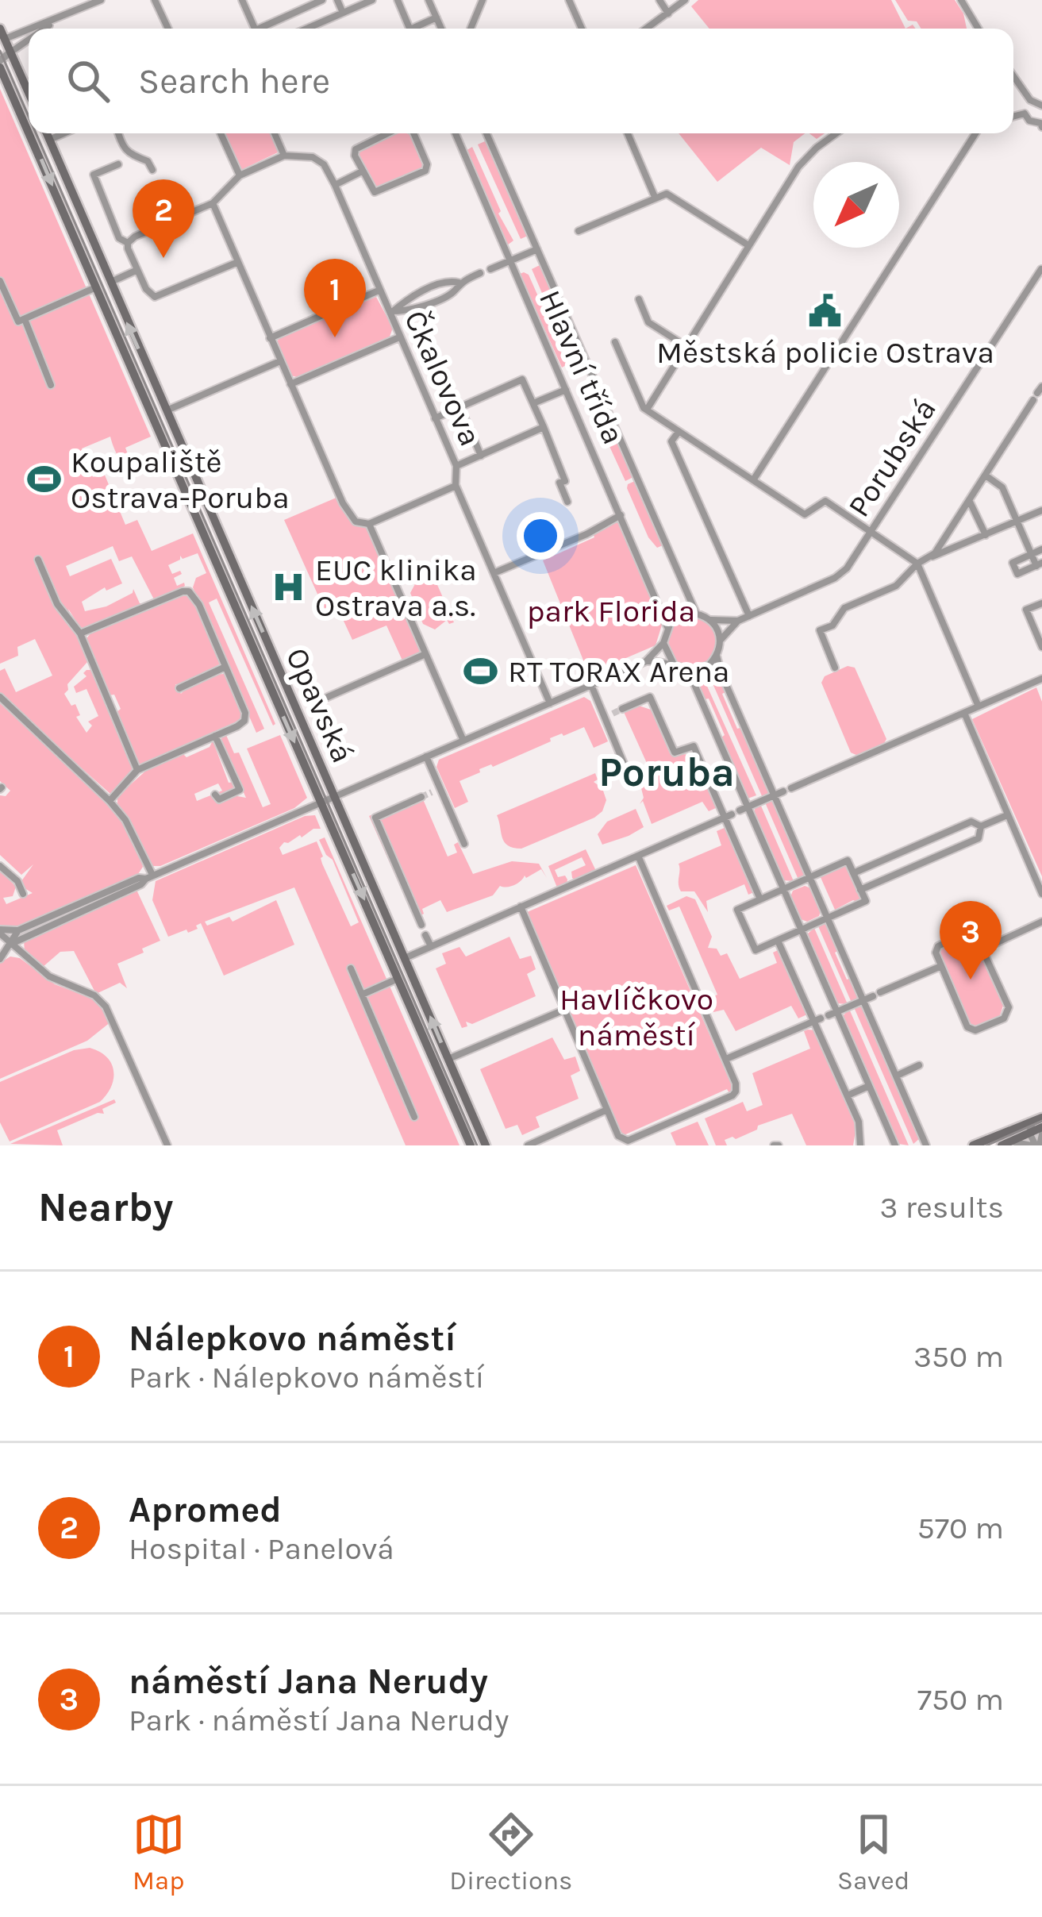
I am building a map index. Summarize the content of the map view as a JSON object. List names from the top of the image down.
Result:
{
  "streets": {
    "main road": ["Opavská"],
    "street": ["Hlavní třída", "Čkalovova", "Porubská"]
  },
  "crossings": [
    ["Hlavní třída", "Porubská"]
  ],
  "districts": ["Poruba"],
  "parks": ["park Florida", "Havlíčkovo náměstí"],
  "places": {
    "public building": ["Městská policie Ostrava"],
    "sports": ["Koupaliště Ostrava-Poruba", "RT TORAX Arena"],
    "hospital": ["EUC klinika Ostrava a.s."]
  },
  "north": "bottom left",
  "page": {
    "search": "Search here",
    "pins": ["2", "1", "3"],
    "heading": ["Nearby", "3 results"],
    "list": [
      {
        "mark": "1",
        "name": "Nálepkovo náměstí",
        "note": "Park · Nálepkovo náměstí",
        "value": "350 m"
      },
      {
        "mark": "2",
        "name": "Apromed",
        "note": "Hospital · Panelová",
        "value": "570 m"
      },
      {
        "mark": "3",
        "name": "náměstí Jana Nerudy",
        "note": "Park · náměstí Jana Nerudy",
        "value": "750 m"
      }
    ],
    "nav": ["Map", "Directions", "Saved"]
  }
}
